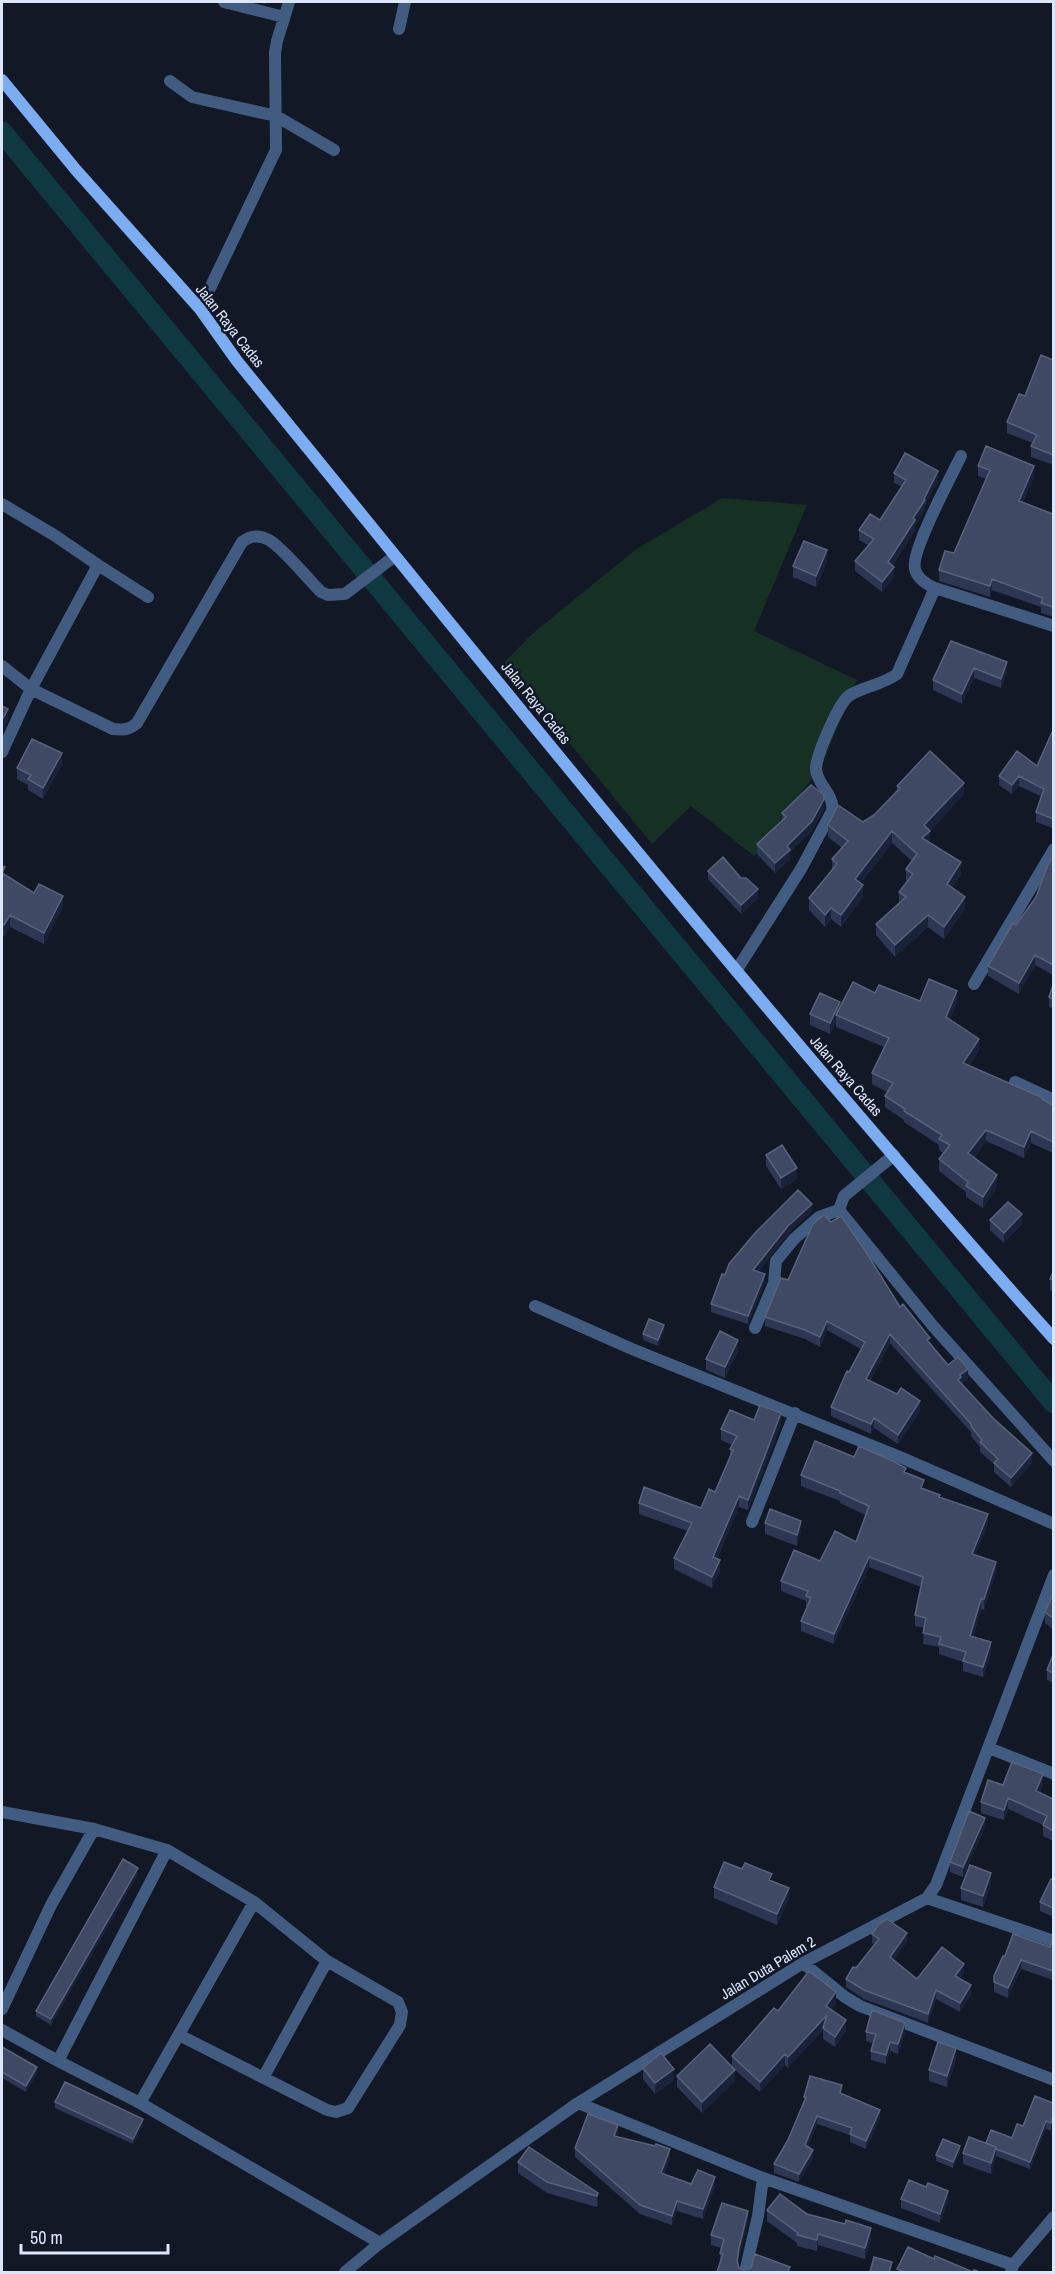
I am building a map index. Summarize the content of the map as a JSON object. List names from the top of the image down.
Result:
{
  "streets": {
    "street": ["Jalan Raya Cadas", "Jalan Duta Palem 2"]
  },
  "scale_bar": "50 m"
}
